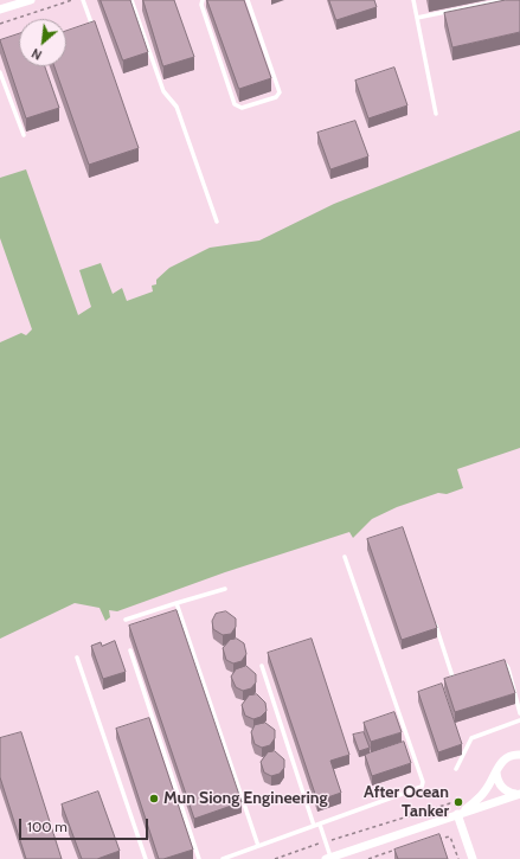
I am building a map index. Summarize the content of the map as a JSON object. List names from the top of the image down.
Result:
{
  "places": ["Mun Siong Engineering", "After Ocean Tanker"],
  "scale_bar": "100 m",
  "north": "bottom left"
}
